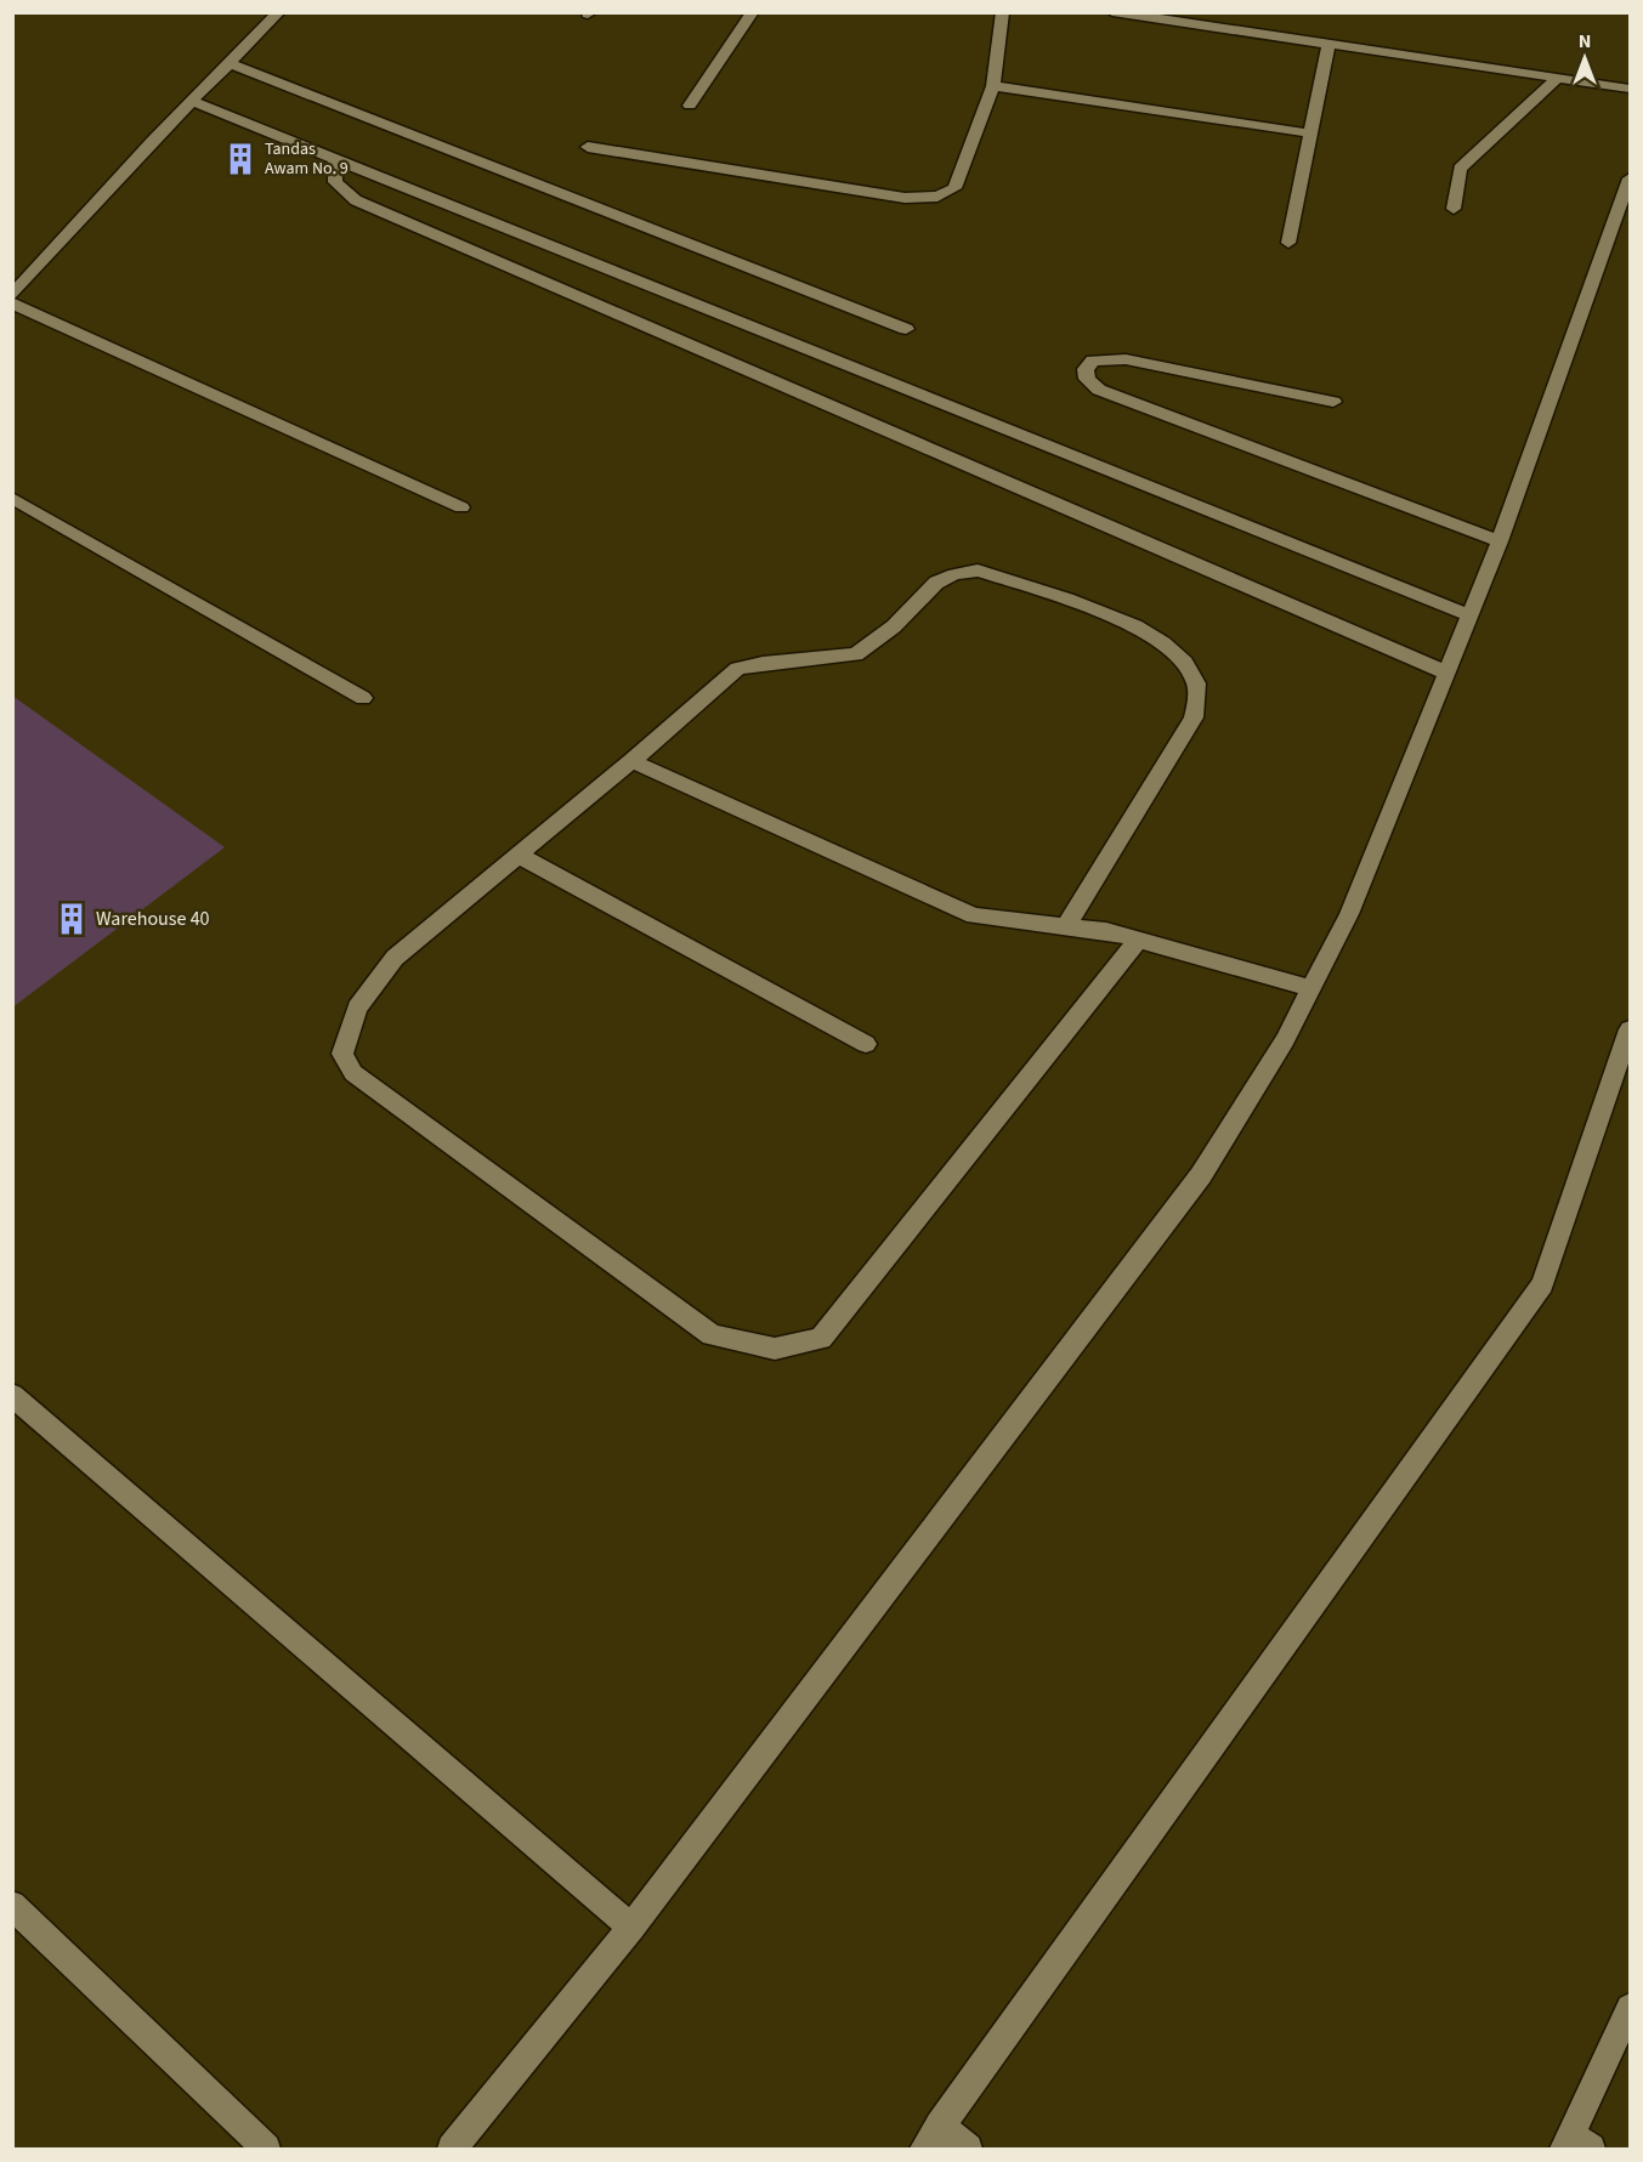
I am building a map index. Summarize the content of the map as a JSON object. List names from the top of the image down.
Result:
{
  "places": {
    "building": ["Tandas Awam No. 9", "Warehouse 40"]
  },
  "north": "top"
}
